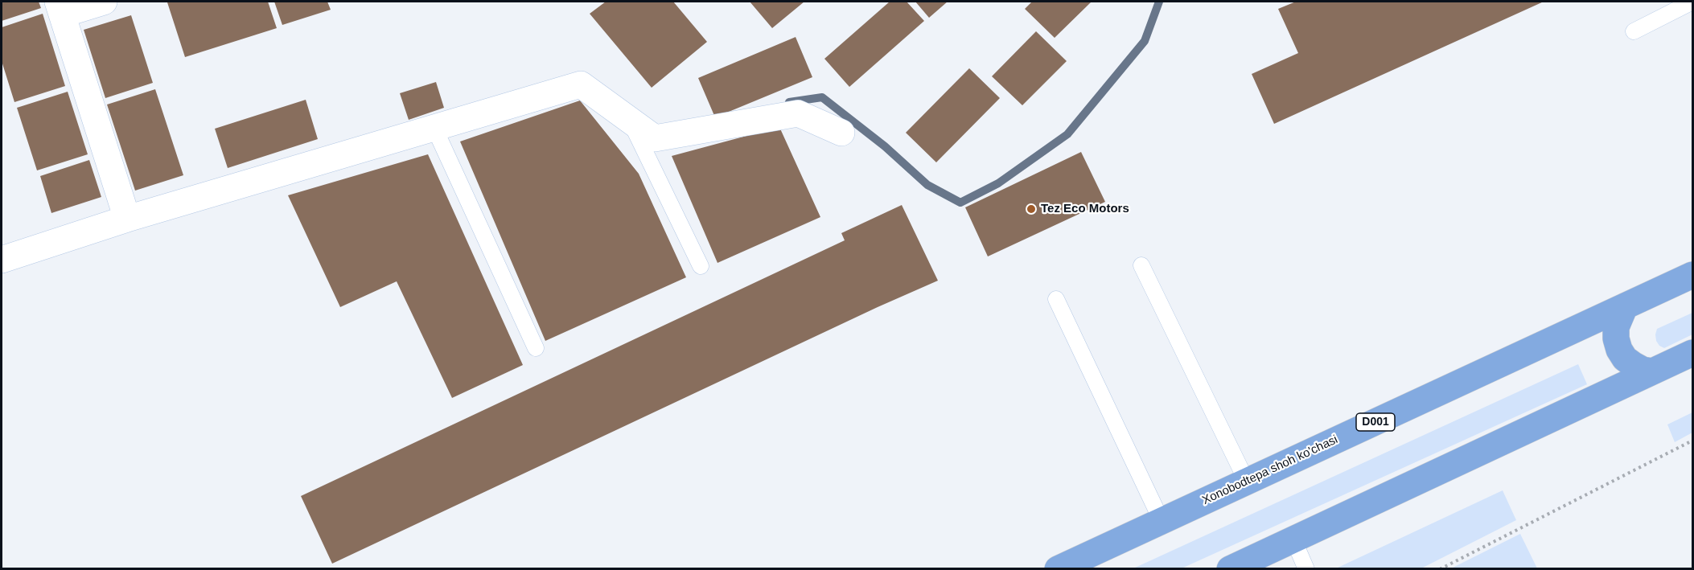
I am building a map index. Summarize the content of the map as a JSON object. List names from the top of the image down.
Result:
{
  "streets": {
    "highway": ["D001", "Xonobodtepa shoh ko'chasi"]
  },
  "places": ["Tez Eco Motors"]
}
